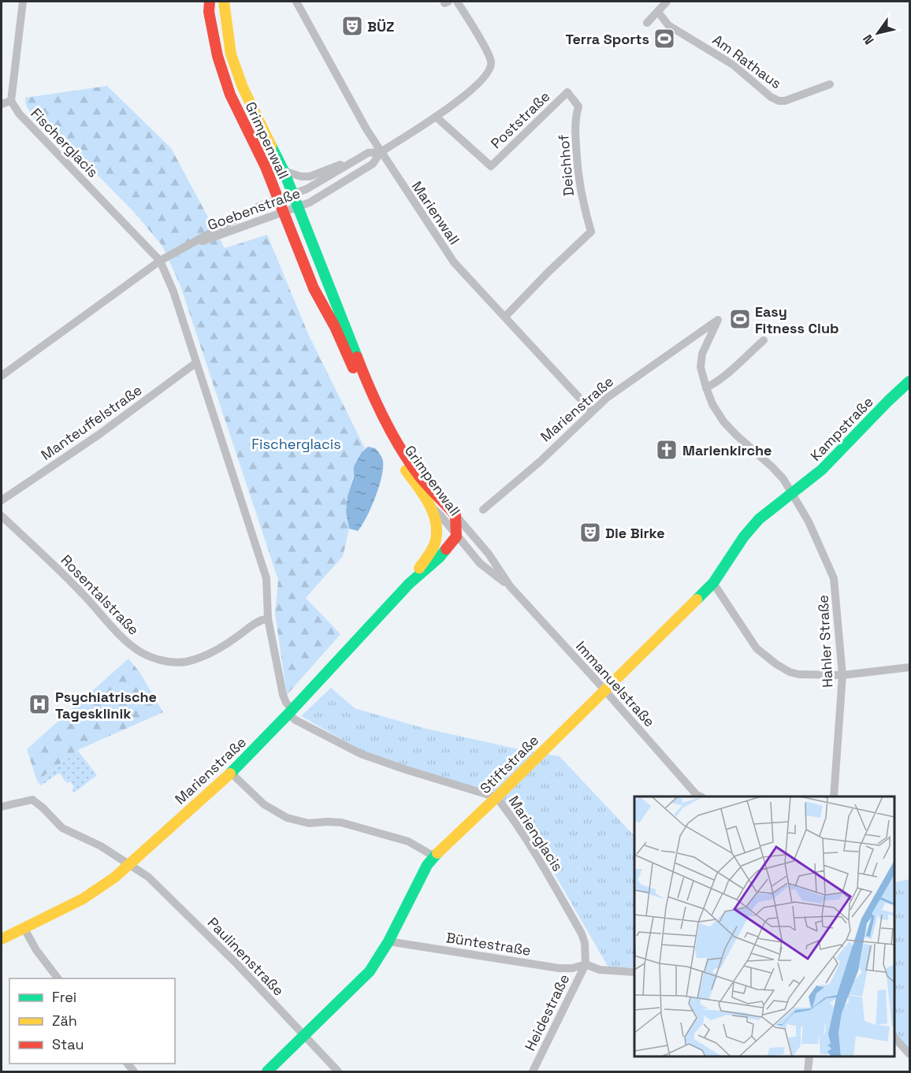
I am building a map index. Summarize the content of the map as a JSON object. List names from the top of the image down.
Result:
{
  "streets": {
    "street": [
      "Am Rathaus",
      "Poststraße",
      "Grimpenwall",
      "Fischerglacis",
      "Deichhof",
      "Goebenstraße",
      "Marienwall",
      "Marienstraße",
      "Manteuffelstraße",
      "Kampstraße",
      "Rosentalstraße",
      "Hahler Straße",
      "Immanuelstraße",
      "Stiftstraße",
      "Marienglacis",
      "Büntestraße",
      "Paulinenstraße",
      "Heidestraße"
    ]
  },
  "crossings": [
    ["Poststraße", "Deichhof"],
    ["Grimpenwall", "Goebenstraße"],
    ["Grimpenwall", "Marienstraße"],
    ["Grimpenwall", "Immanuelstraße"],
    ["Fischerglacis", "Goebenstraße"],
    ["Fischerglacis", "Marienstraße"],
    ["Fischerglacis", "Manteuffelstraße"],
    ["Fischerglacis", "Rosentalstraße"],
    ["Fischerglacis", "Marienglacis"],
    ["Deichhof", "Marienwall"],
    ["Goebenstraße", "Marienwall"],
    ["Marienwall", "Marienstraße"],
    ["Marienstraße", "Hahler Straße"],
    ["Marienstraße", "Immanuelstraße"],
    ["Marienstraße", "Marienglacis"],
    ["Marienstraße", "Paulinenstraße"],
    ["Kampstraße", "Hahler Straße"],
    ["Kampstraße", "Stiftstraße"],
    ["Hahler Straße", "Stiftstraße"],
    ["Immanuelstraße", "Stiftstraße"],
    ["Stiftstraße", "Marienglacis"],
    ["Stiftstraße", "Büntestraße"],
    ["Stiftstraße", "Paulinenstraße"],
    ["Marienglacis", "Büntestraße"],
    ["Marienglacis", "Heidestraße"],
    ["Büntestraße", "Heidestraße"]
  ],
  "parks": ["Fischerglacis"],
  "places": {
    "theatre": ["BÜZ", "Die Birke"],
    "sports": ["Terra Sports", "Easy Fitness Club"],
    "church": ["Marienkirche"],
    "hospital": ["Psychiatrische Tagesklinik"]
  },
  "legend": ["Frei", "Zäh", "Stau"],
  "north": "bottom left"
}
